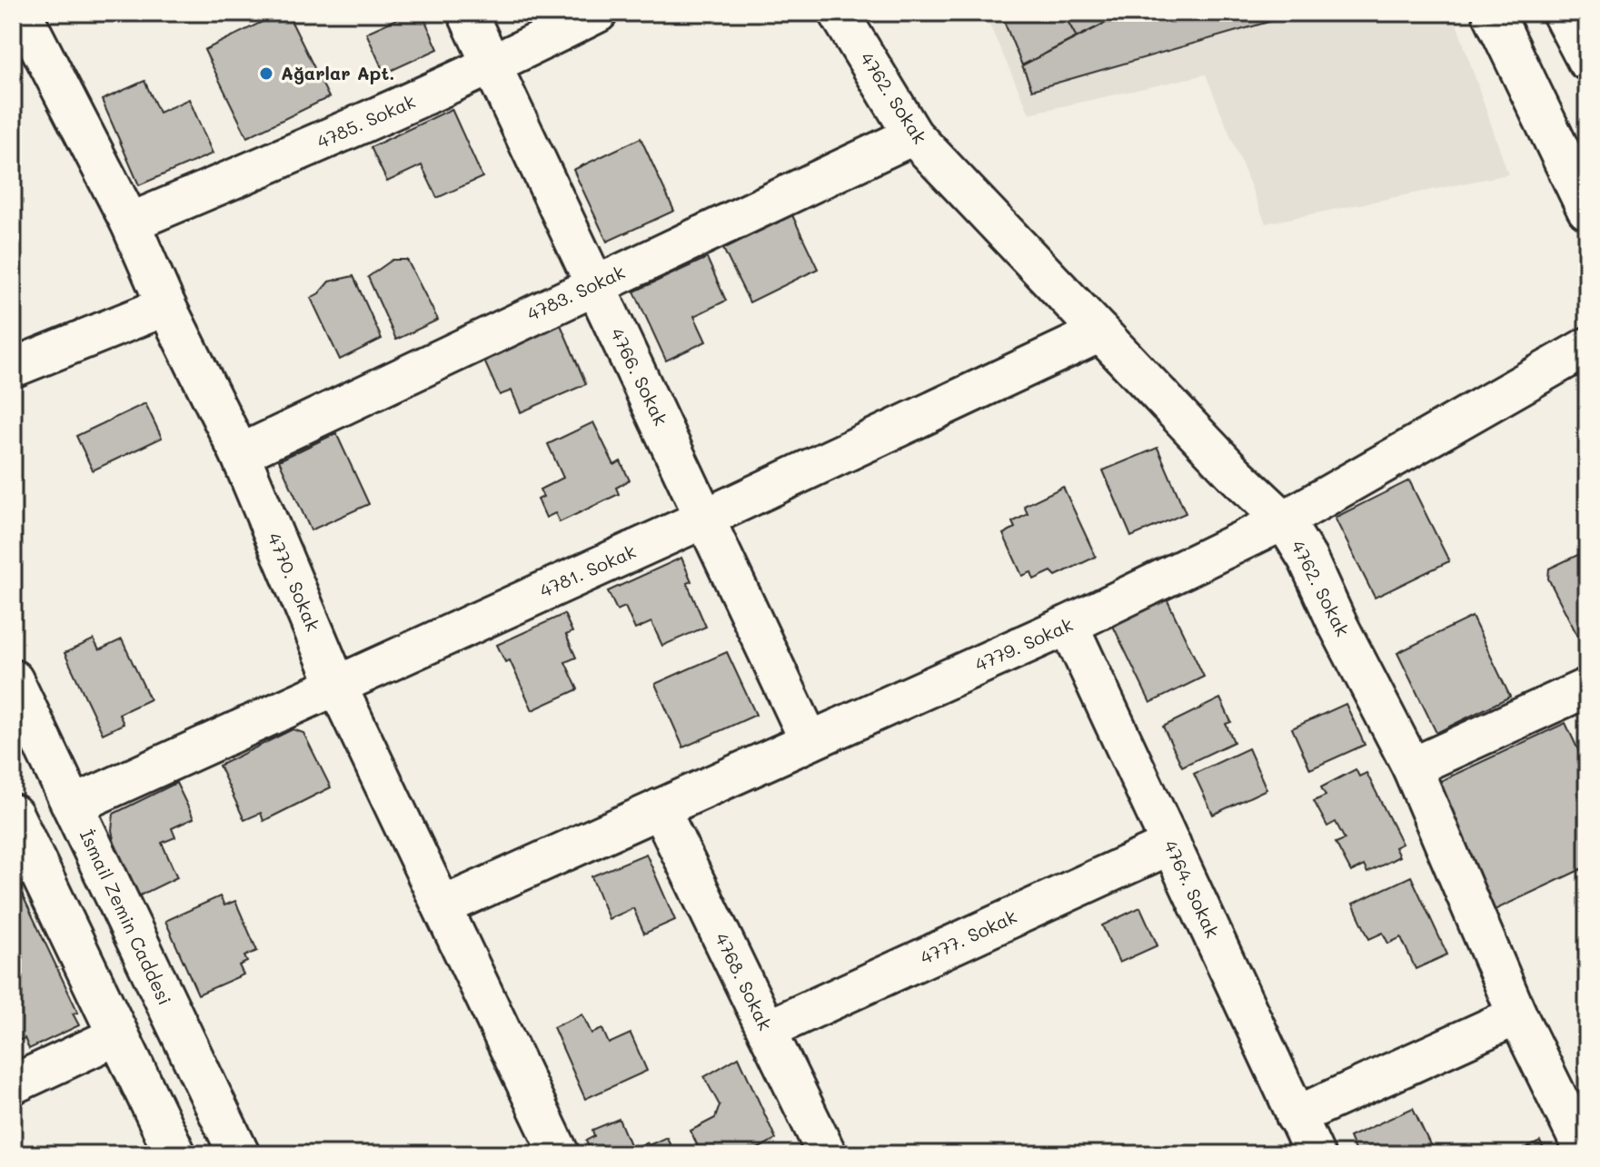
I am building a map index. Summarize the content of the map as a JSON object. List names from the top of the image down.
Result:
{
  "streets": {
    "main road": ["İsmail Zemin Caddesi"],
    "street": [
      "4762. Sokak",
      "4785. Sokak",
      "4783. Sokak",
      "4766. Sokak",
      "4781. Sokak",
      "4770. Sokak",
      "4779. Sokak",
      "4764. Sokak",
      "4777. Sokak",
      "4768. Sokak"
    ]
  },
  "crossings": [
    ["4762. Sokak", "4783. Sokak"],
    ["4762. Sokak", "4781. Sokak"],
    ["4762. Sokak", "4779. Sokak"],
    ["4785. Sokak", "4766. Sokak"],
    ["4785. Sokak", "4770. Sokak"],
    ["4783. Sokak", "4766. Sokak"],
    ["4783. Sokak", "4770. Sokak"],
    ["4766. Sokak", "4781. Sokak"],
    ["4766. Sokak", "4779. Sokak"],
    ["4781. Sokak", "4770. Sokak"],
    ["4781. Sokak", "İsmail Zemin Caddesi"],
    ["4770. Sokak", "4779. Sokak"],
    ["4779. Sokak", "4764. Sokak"],
    ["4779. Sokak", "4768. Sokak"],
    ["4764. Sokak", "4777. Sokak"],
    ["4777. Sokak", "4768. Sokak"]
  ],
  "places": ["Ağarlar Apt."]
}
